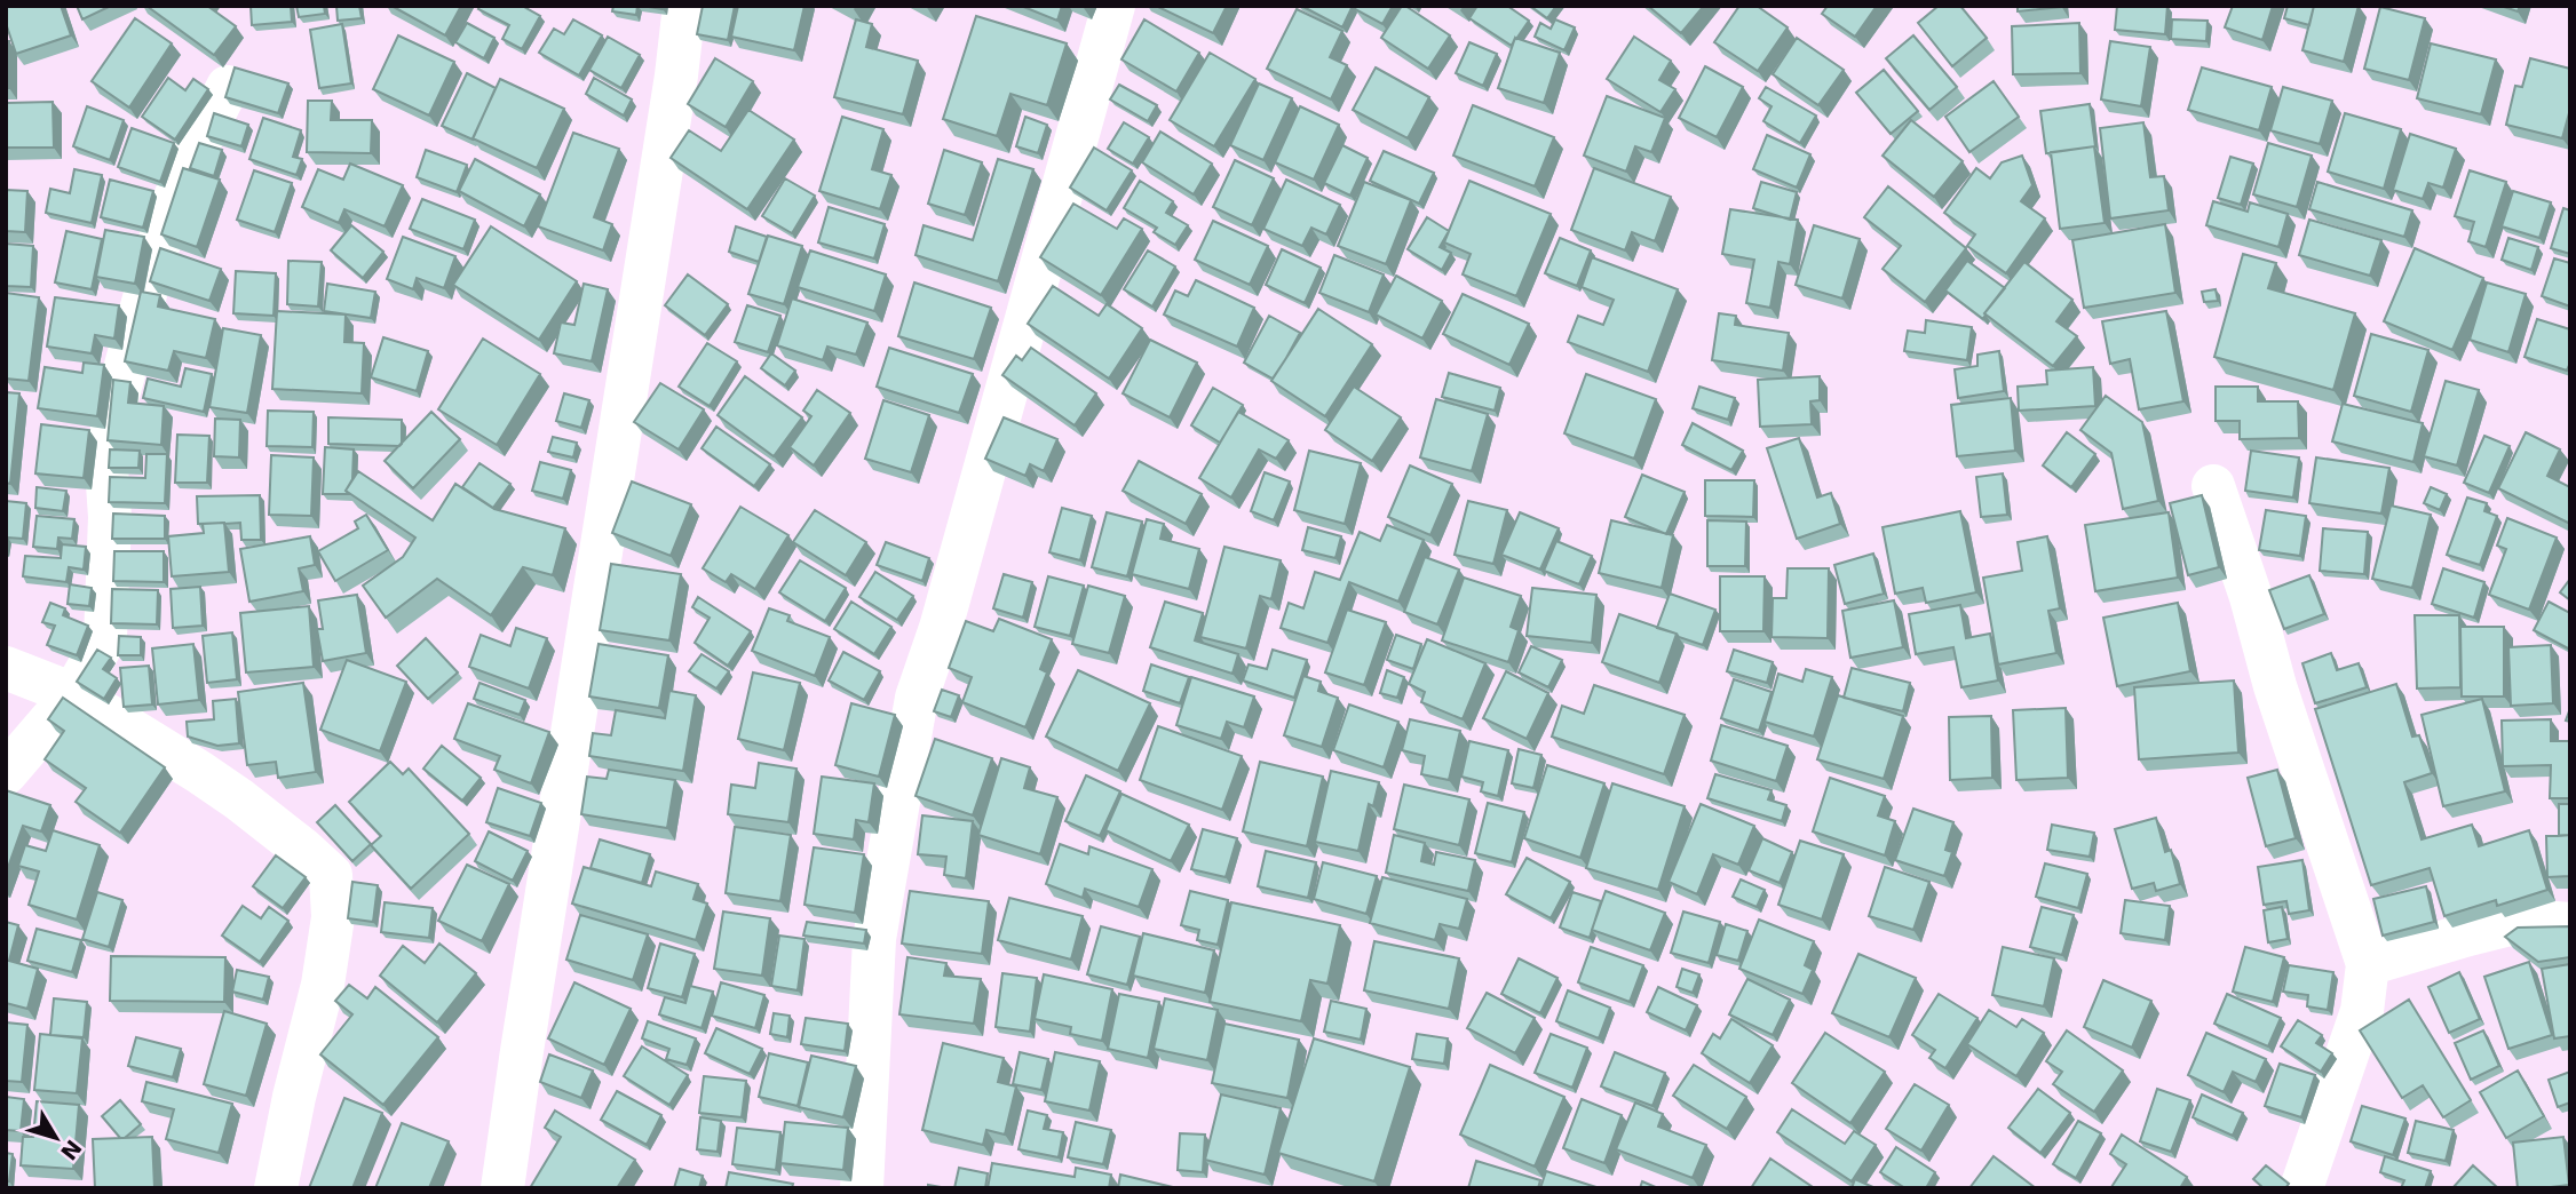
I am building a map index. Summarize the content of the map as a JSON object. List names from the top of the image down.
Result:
{
  "north": "bottom right"
}
